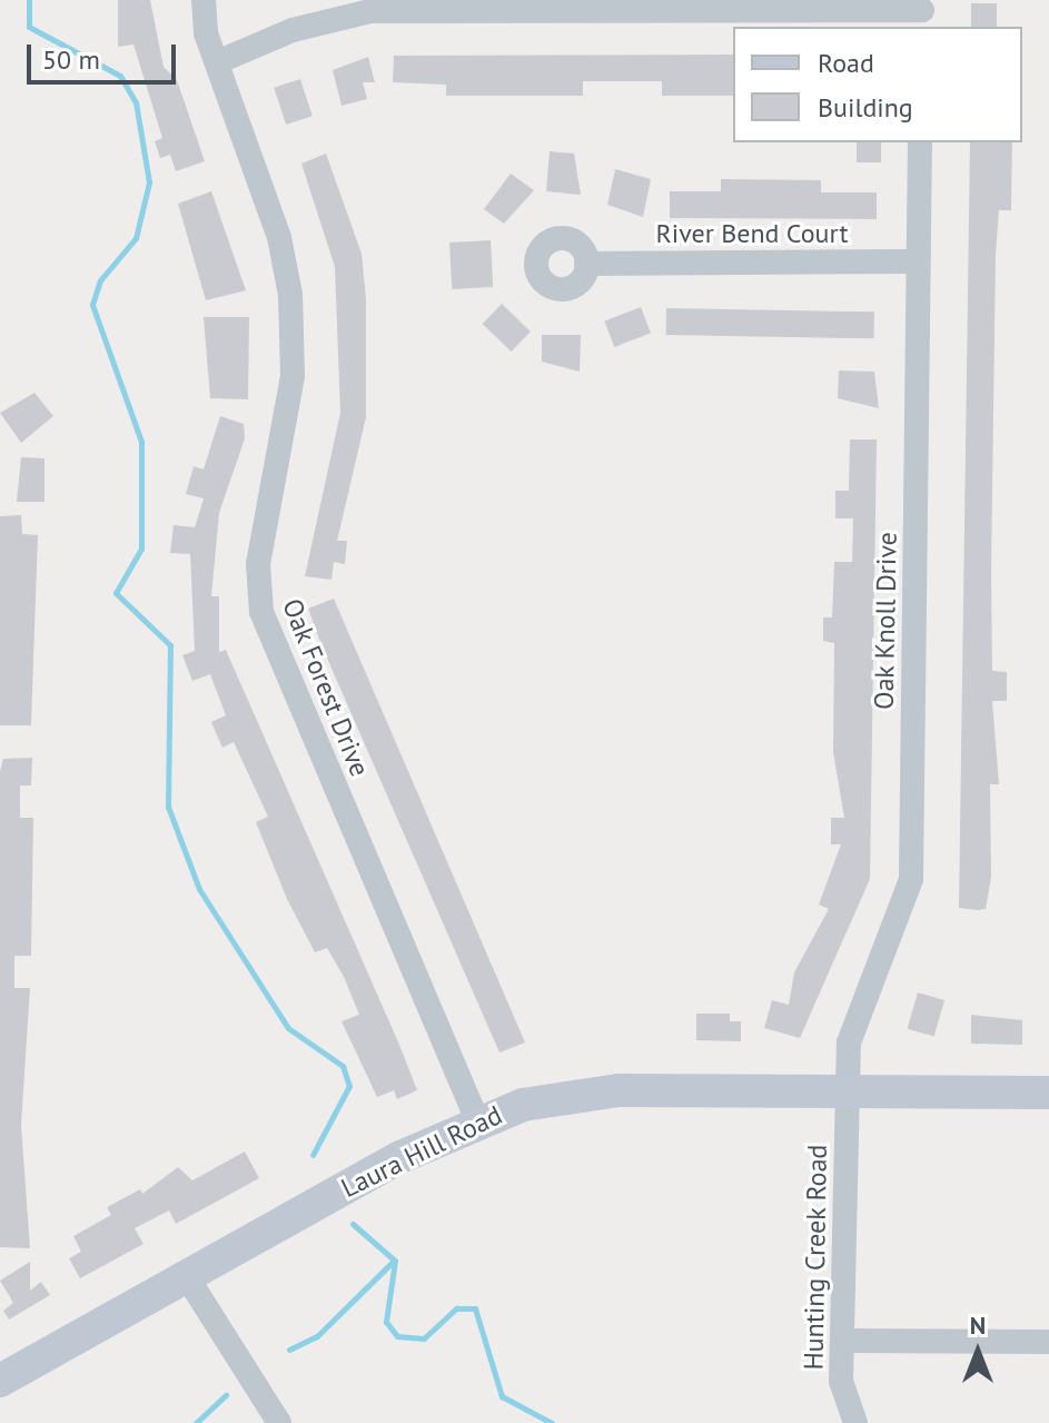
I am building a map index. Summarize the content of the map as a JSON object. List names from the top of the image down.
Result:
{
  "streets": {
    "main road": ["Laura Hill Road"],
    "street": [
      "River Bend Court",
      "Oak Knoll Drive",
      "Oak Forest Drive",
      "Hunting Creek Road"
    ]
  },
  "crossings": [
    ["River Bend Court", "Oak Knoll Drive"],
    ["Oak Knoll Drive", "Laura Hill Road"],
    ["Oak Knoll Drive", "Hunting Creek Road"],
    ["Oak Forest Drive", "Laura Hill Road"],
    ["Laura Hill Road", "Hunting Creek Road"]
  ],
  "legend": ["Road", "Building"],
  "scale_bar": "50 m",
  "north": "top"
}
